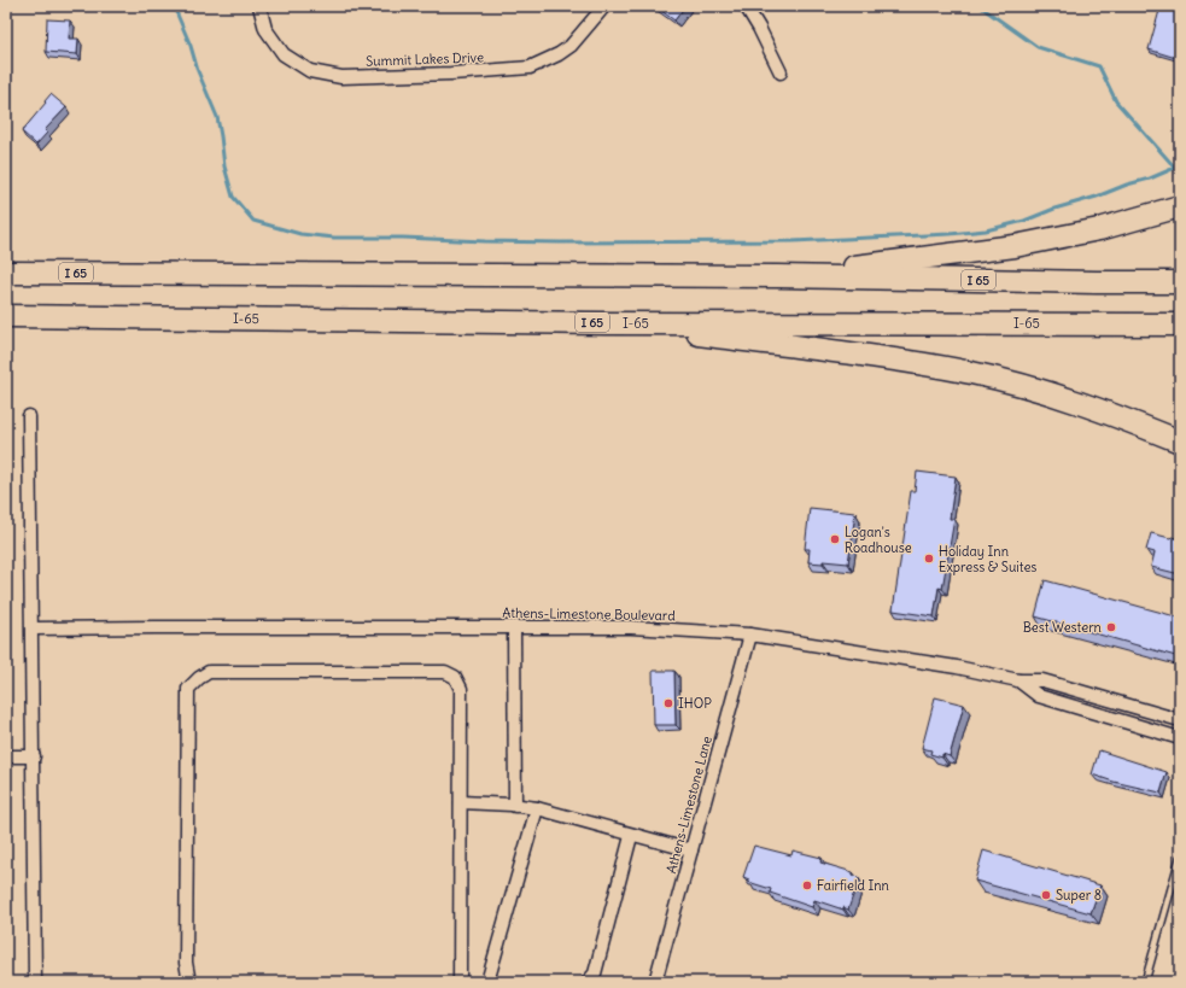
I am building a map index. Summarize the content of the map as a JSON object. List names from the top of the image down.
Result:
{
  "streets": {
    "highway": ["I 65", "I-65"],
    "street": ["Summit Lakes Drive", "Athens-Limestone Boulevard", "Athens-Limestone Lane"]
  },
  "crossings": [
    ["Athens-Limestone Boulevard", "Athens-Limestone Lane"]
  ],
  "places": [
    "Logan's Roadhouse",
    "Holiday Inn Express & Suites",
    "Best Western",
    "IHOP",
    "Fairfield Inn",
    "Super 8"
  ]
}
